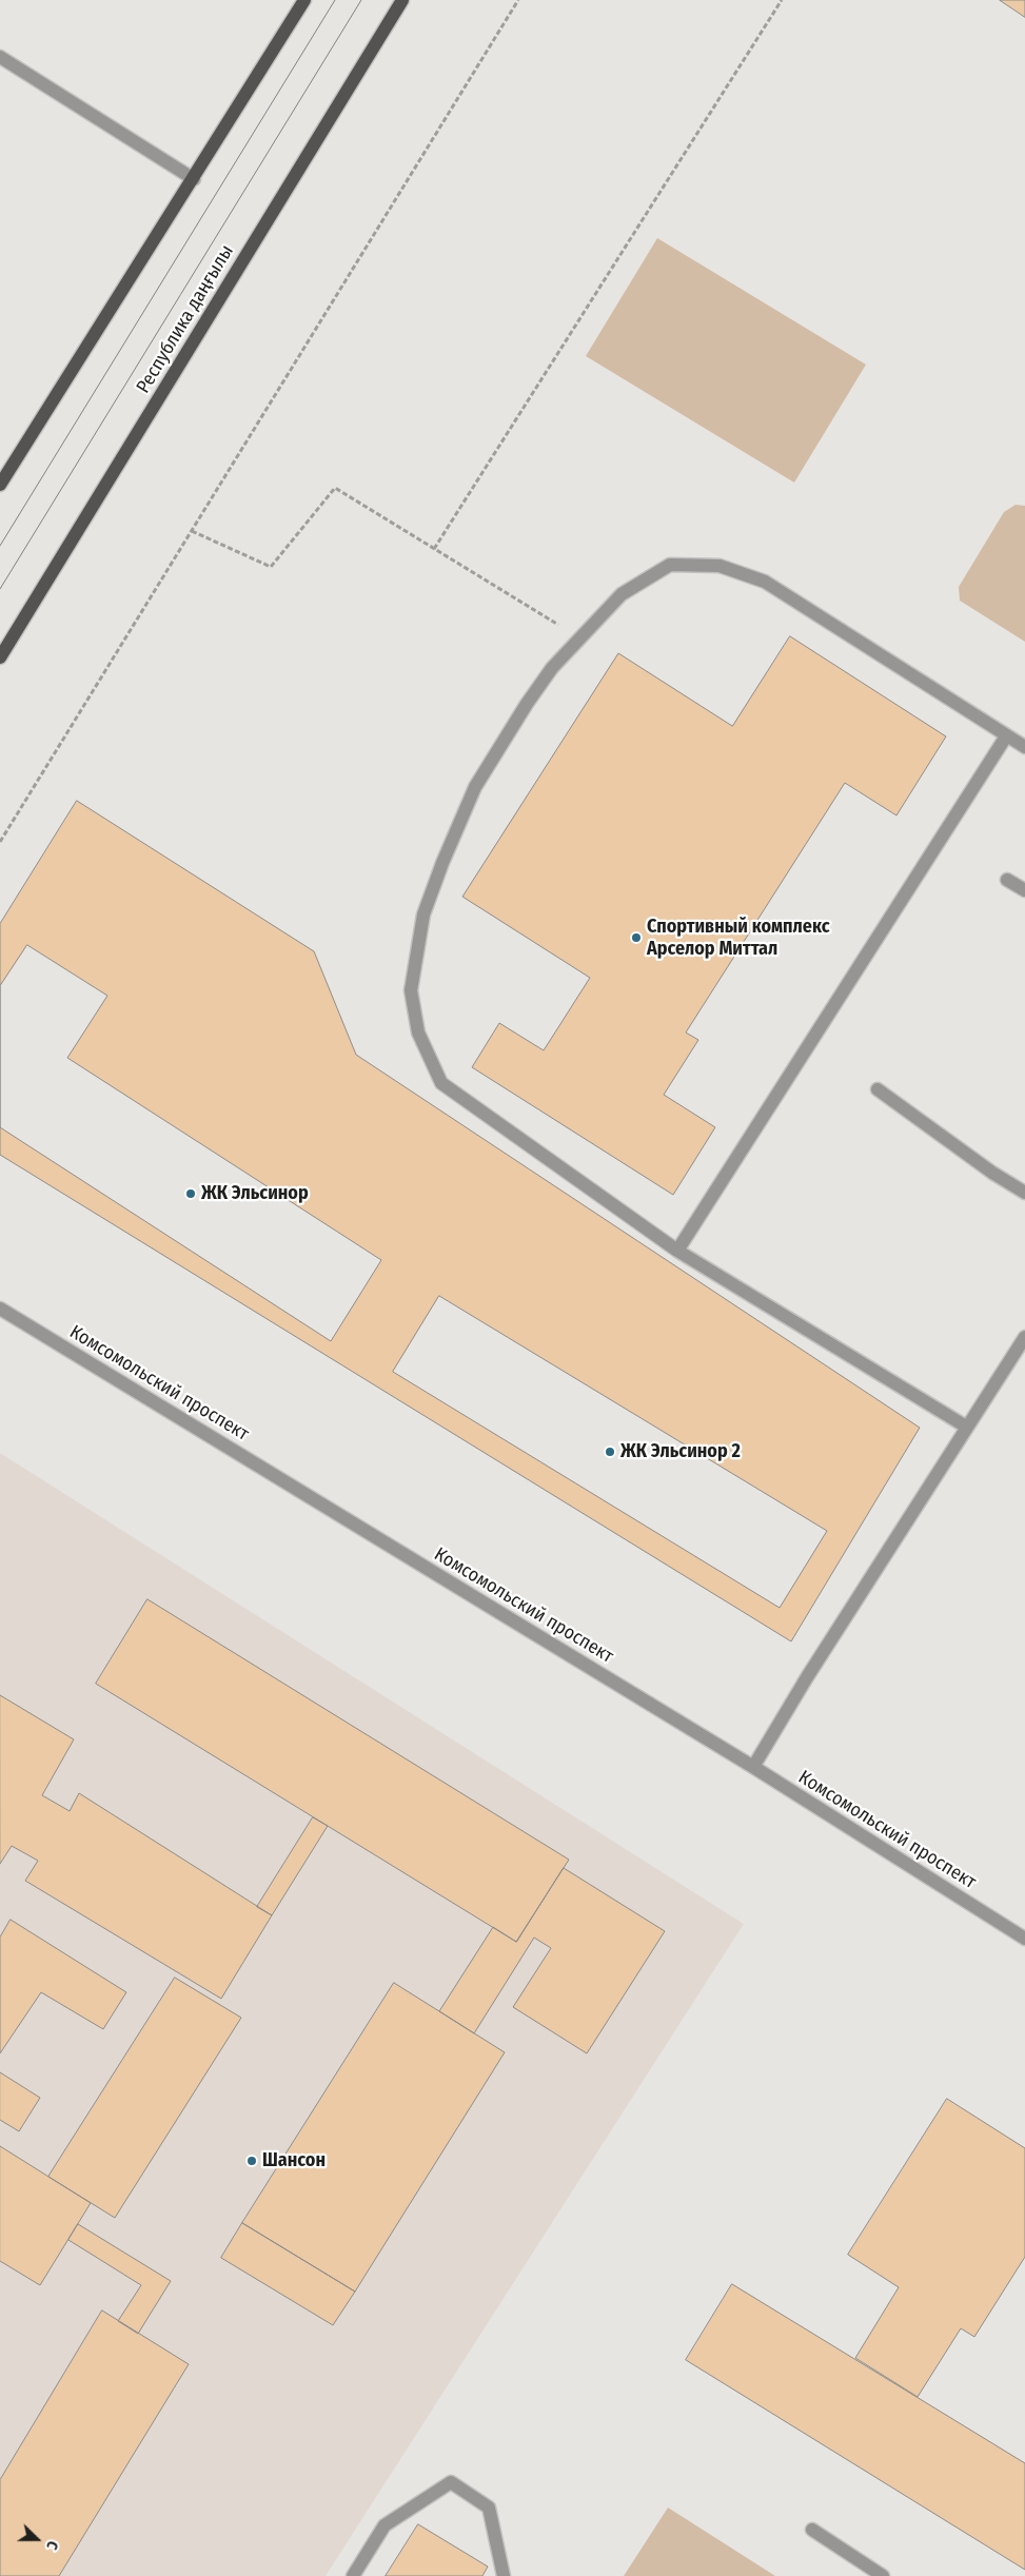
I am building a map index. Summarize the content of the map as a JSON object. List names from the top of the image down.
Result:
{
  "streets": {
    "main road": ["Республика даңғылы"],
    "street": ["Комсомольский проспект"]
  },
  "places": [
    "Спортивный комплекс Арселор Миттал",
    "ЖК Эльсинор",
    "ЖК Эльсинор 2",
    "Шансон"
  ],
  "north": "right"
}
